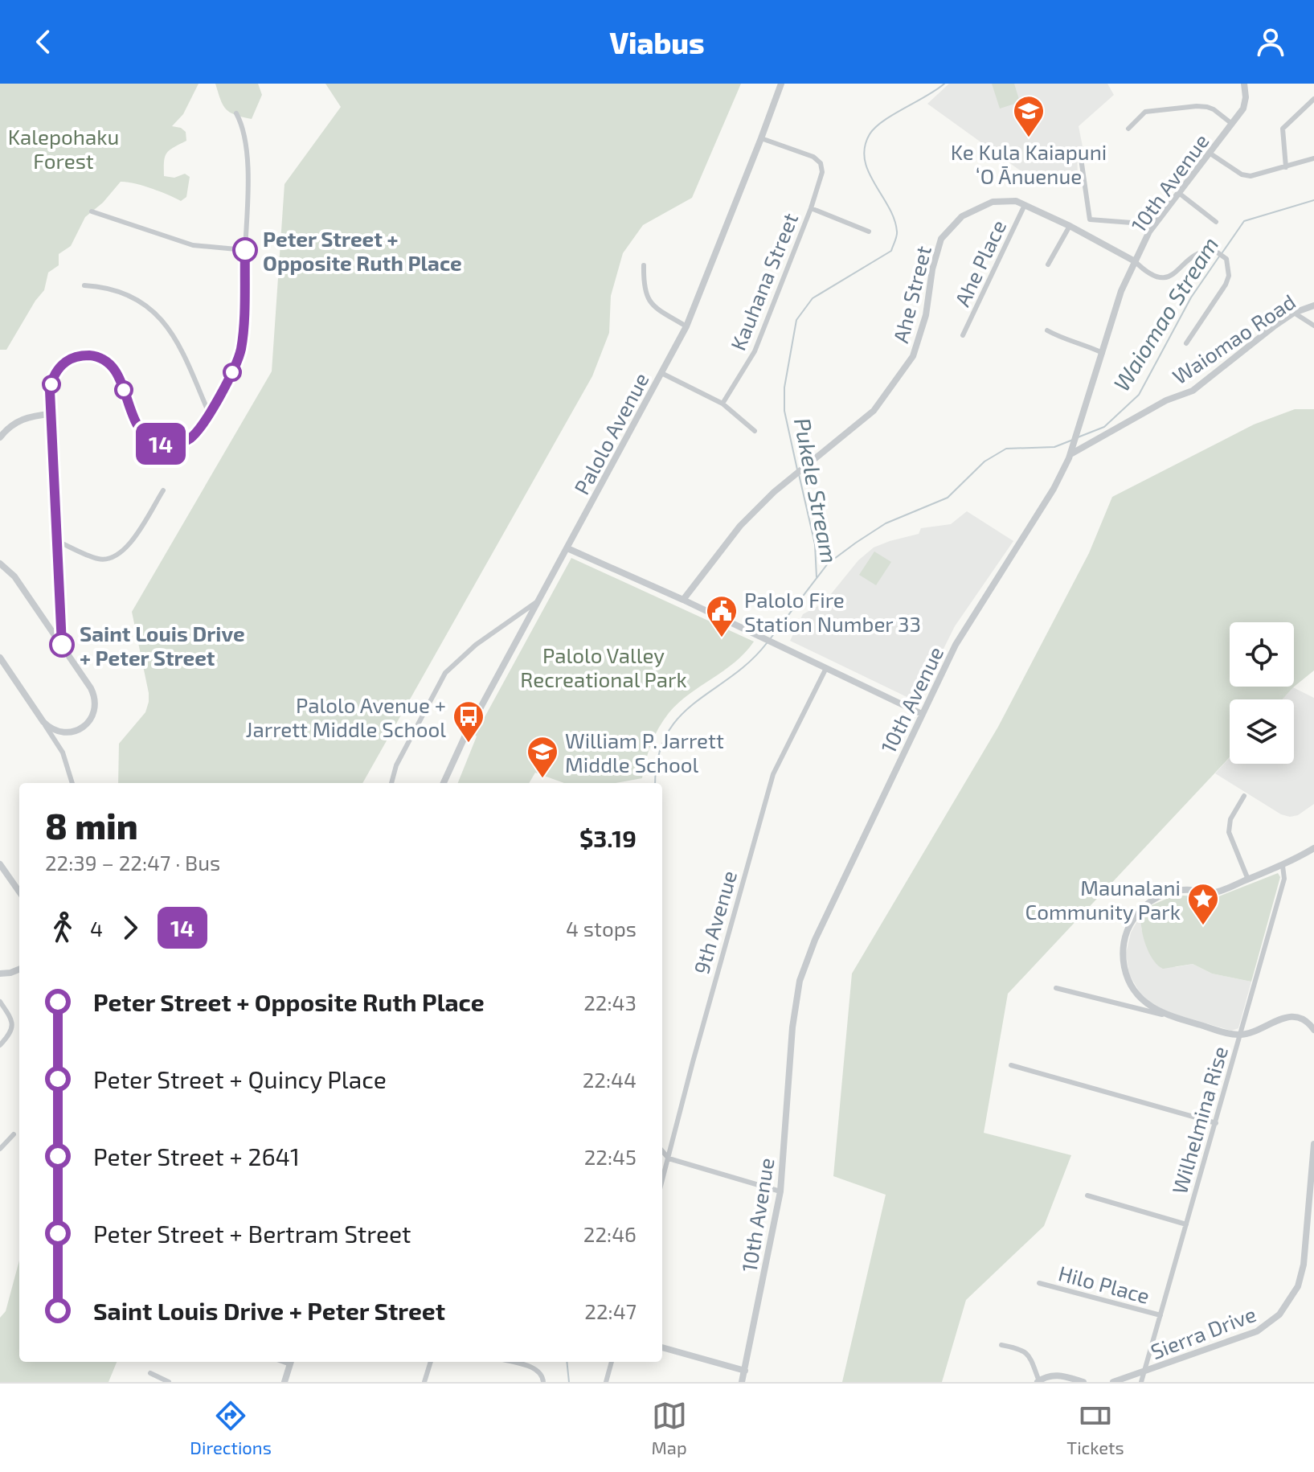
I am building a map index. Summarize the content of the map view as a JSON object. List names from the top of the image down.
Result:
{
  "streets": {
    "street": [
      "10th Avenue",
      "Ahe Place",
      "Kauhana Street",
      "Ahe Street",
      "Waiomao Road",
      "Palolo Avenue",
      "9th Avenue",
      "Wilhelmina Rise",
      "Hilo Place",
      "Sierra Drive"
    ]
  },
  "crossings": [
    ["10th Avenue", "Ahe Street"],
    ["10th Avenue", "Waiomao Road"],
    ["Ahe Place", "Ahe Street"],
    ["Kauhana Street", "Palolo Avenue"],
    ["Wilhelmina Rise", "Hilo Place"],
    ["Wilhelmina Rise", "Sierra Drive"]
  ],
  "water": ["Waiomao Stream", "Pukele Stream"],
  "parks": ["Kalepohaku Forest", "Palolo Valley Recreational Park"],
  "places": {
    "school or university": ["Ke Kula Kaiapuni ʻO Ānuenue", "William P. Jarrett Middle School"],
    "other": ["Peter Street + Opposite Ruth Place", "Saint Louis Drive + Peter Street"],
    "public building": ["Palolo Fire Station Number 33"],
    "bus stop": ["Palolo Avenue + Jarrett Middle School"],
    "place": ["Maunalani Community Park"]
  },
  "lines": ["bus line 14"],
  "page": {
    "header": "Viabus",
    "on_map": "14",
    "heading": ["8 min", "22:39 – 22:47 · Bus", "$3.19"],
    "legs": ["4", "14", "4 stops"],
    "list": [
      {
        "name": "Peter Street + Opposite Ruth Place",
        "value": "22:43"
      },
      {
        "name": "Peter Street + Quincy Place",
        "value": "22:44"
      },
      {
        "name": "Peter Street + 2641",
        "value": "22:45"
      },
      {
        "name": "Peter Street + Bertram Street",
        "value": "22:46"
      },
      {
        "name": "Saint Louis Drive + Peter Street",
        "value": "22:47"
      }
    ],
    "tabs": ["Directions", "Map", "Tickets"]
  }
}
